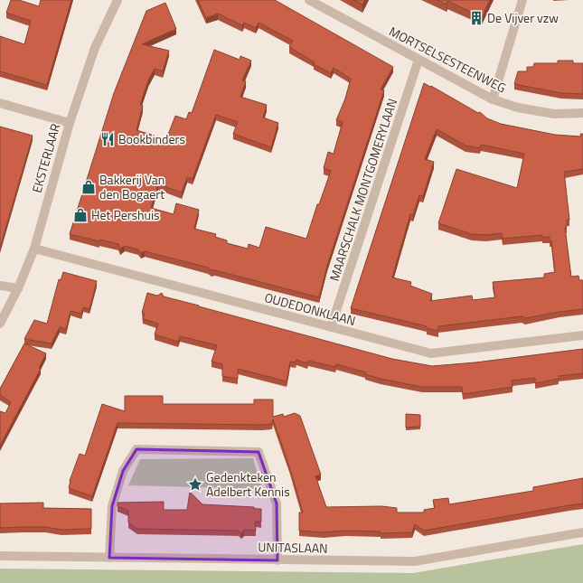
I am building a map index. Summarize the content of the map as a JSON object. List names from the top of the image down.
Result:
{
  "streets": {
    "street": [
      "MORTSELSESTEENWEG",
      "EKSTERLAAR",
      "MAARSCHALK MONTGOMERYLAAN",
      "OUDEDONKLAAN",
      "UNITASLAAN"
    ]
  },
  "crossings": [
    ["MORTSELSESTEENWEG", "MAARSCHALK MONTGOMERYLAAN"],
    ["EKSTERLAAR", "OUDEDONKLAAN"],
    ["MAARSCHALK MONTGOMERYLAAN", "OUDEDONKLAAN"]
  ],
  "places": {
    "building": ["De Vijver vzw"],
    "restaurant": ["Bookbinders"],
    "shop": ["Bakkerij Van den Bogaert", "Het Pershuis"],
    "place": ["Gedenkteken Adelbert Kennis"]
  }
}
